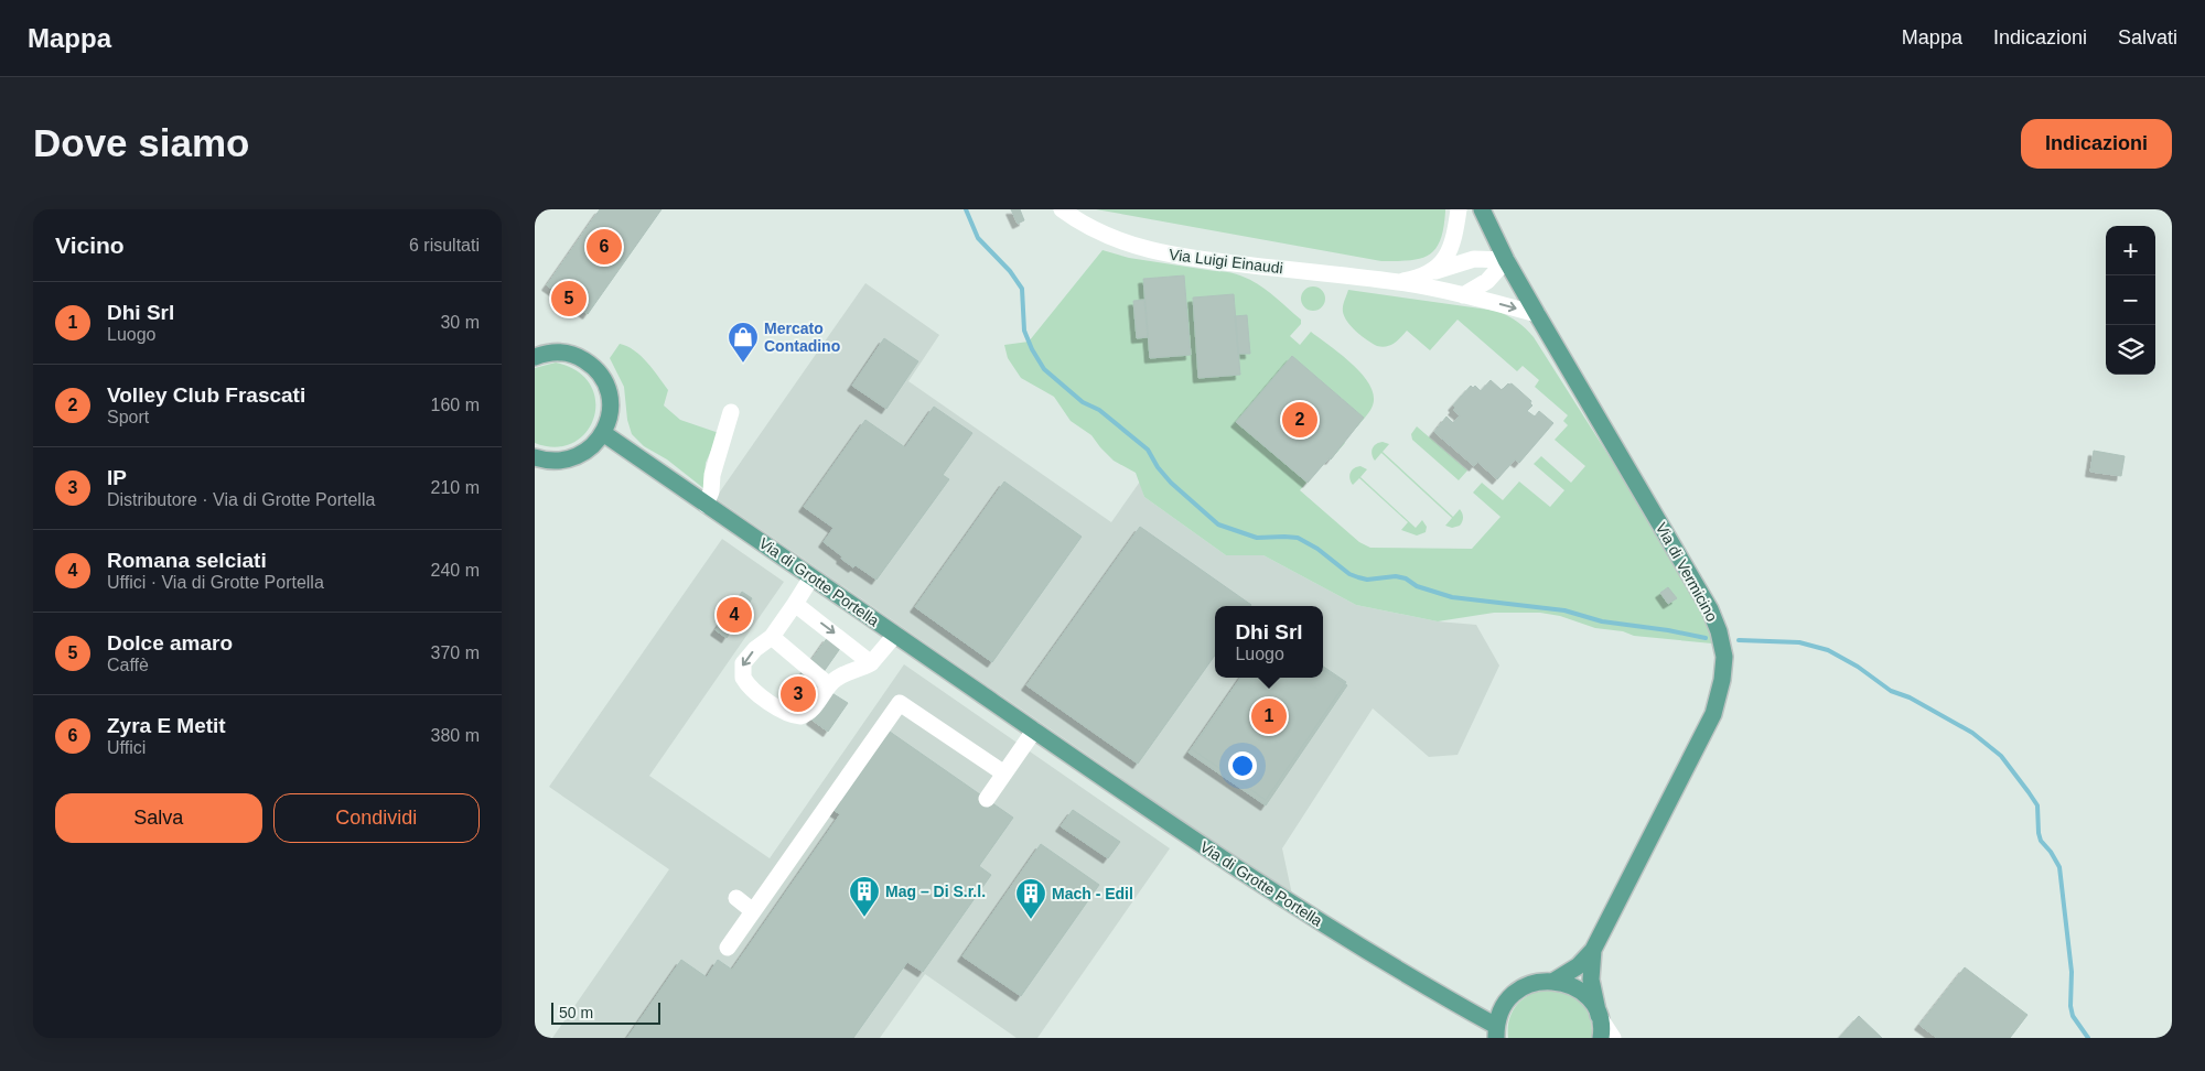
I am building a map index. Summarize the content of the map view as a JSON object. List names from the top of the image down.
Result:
{
  "streets": {
    "main road": ["Via di Vermicino", "Via di Grotte Portella"],
    "street": ["Via Luigi Einaudi"]
  },
  "crossings": [
    ["Via Luigi Einaudi", "Via di Vermicino"]
  ],
  "places": {
    "shop": ["Mercato Contadino"],
    "building": ["Mag – Di S.r.l.", "Mach - Edil"]
  },
  "scale_bar": "50 m",
  "page": {
    "header": "Mappa",
    "nav": ["Mappa", "Indicazioni", "Salvati"],
    "buttons": [
      "Indicazioni",
      ["Salva", "Condividi"]
    ],
    "title": "Dove siamo",
    "heading": ["Vicino", "6 risultati"],
    "map_buttons": ["+", "−"],
    "pins": [
      "6",
      "5",
      "2",
      "4",
      "3",
      "1"
    ],
    "list": [
      {
        "mark": "1",
        "name": "Dhi Srl",
        "note": "Luogo",
        "value": "30 m"
      },
      {
        "mark": "2",
        "name": "Volley Club Frascati",
        "note": "Sport",
        "value": "160 m"
      },
      {
        "mark": "3",
        "name": "IP",
        "note": "Distributore · Via di Grotte Portella",
        "value": "210 m"
      },
      {
        "mark": "4",
        "name": "Romana selciati",
        "note": "Uffici · Via di Grotte Portella",
        "value": "240 m"
      },
      {
        "mark": "5",
        "name": "Dolce amaro",
        "note": "Caffè",
        "value": "370 m"
      },
      {
        "mark": "6",
        "name": "Zyra E Metit",
        "note": "Uffici",
        "value": "380 m"
      }
    ],
    "popup": ["Dhi Srl", "Luogo"],
    "scale": "50 m"
  }
}
